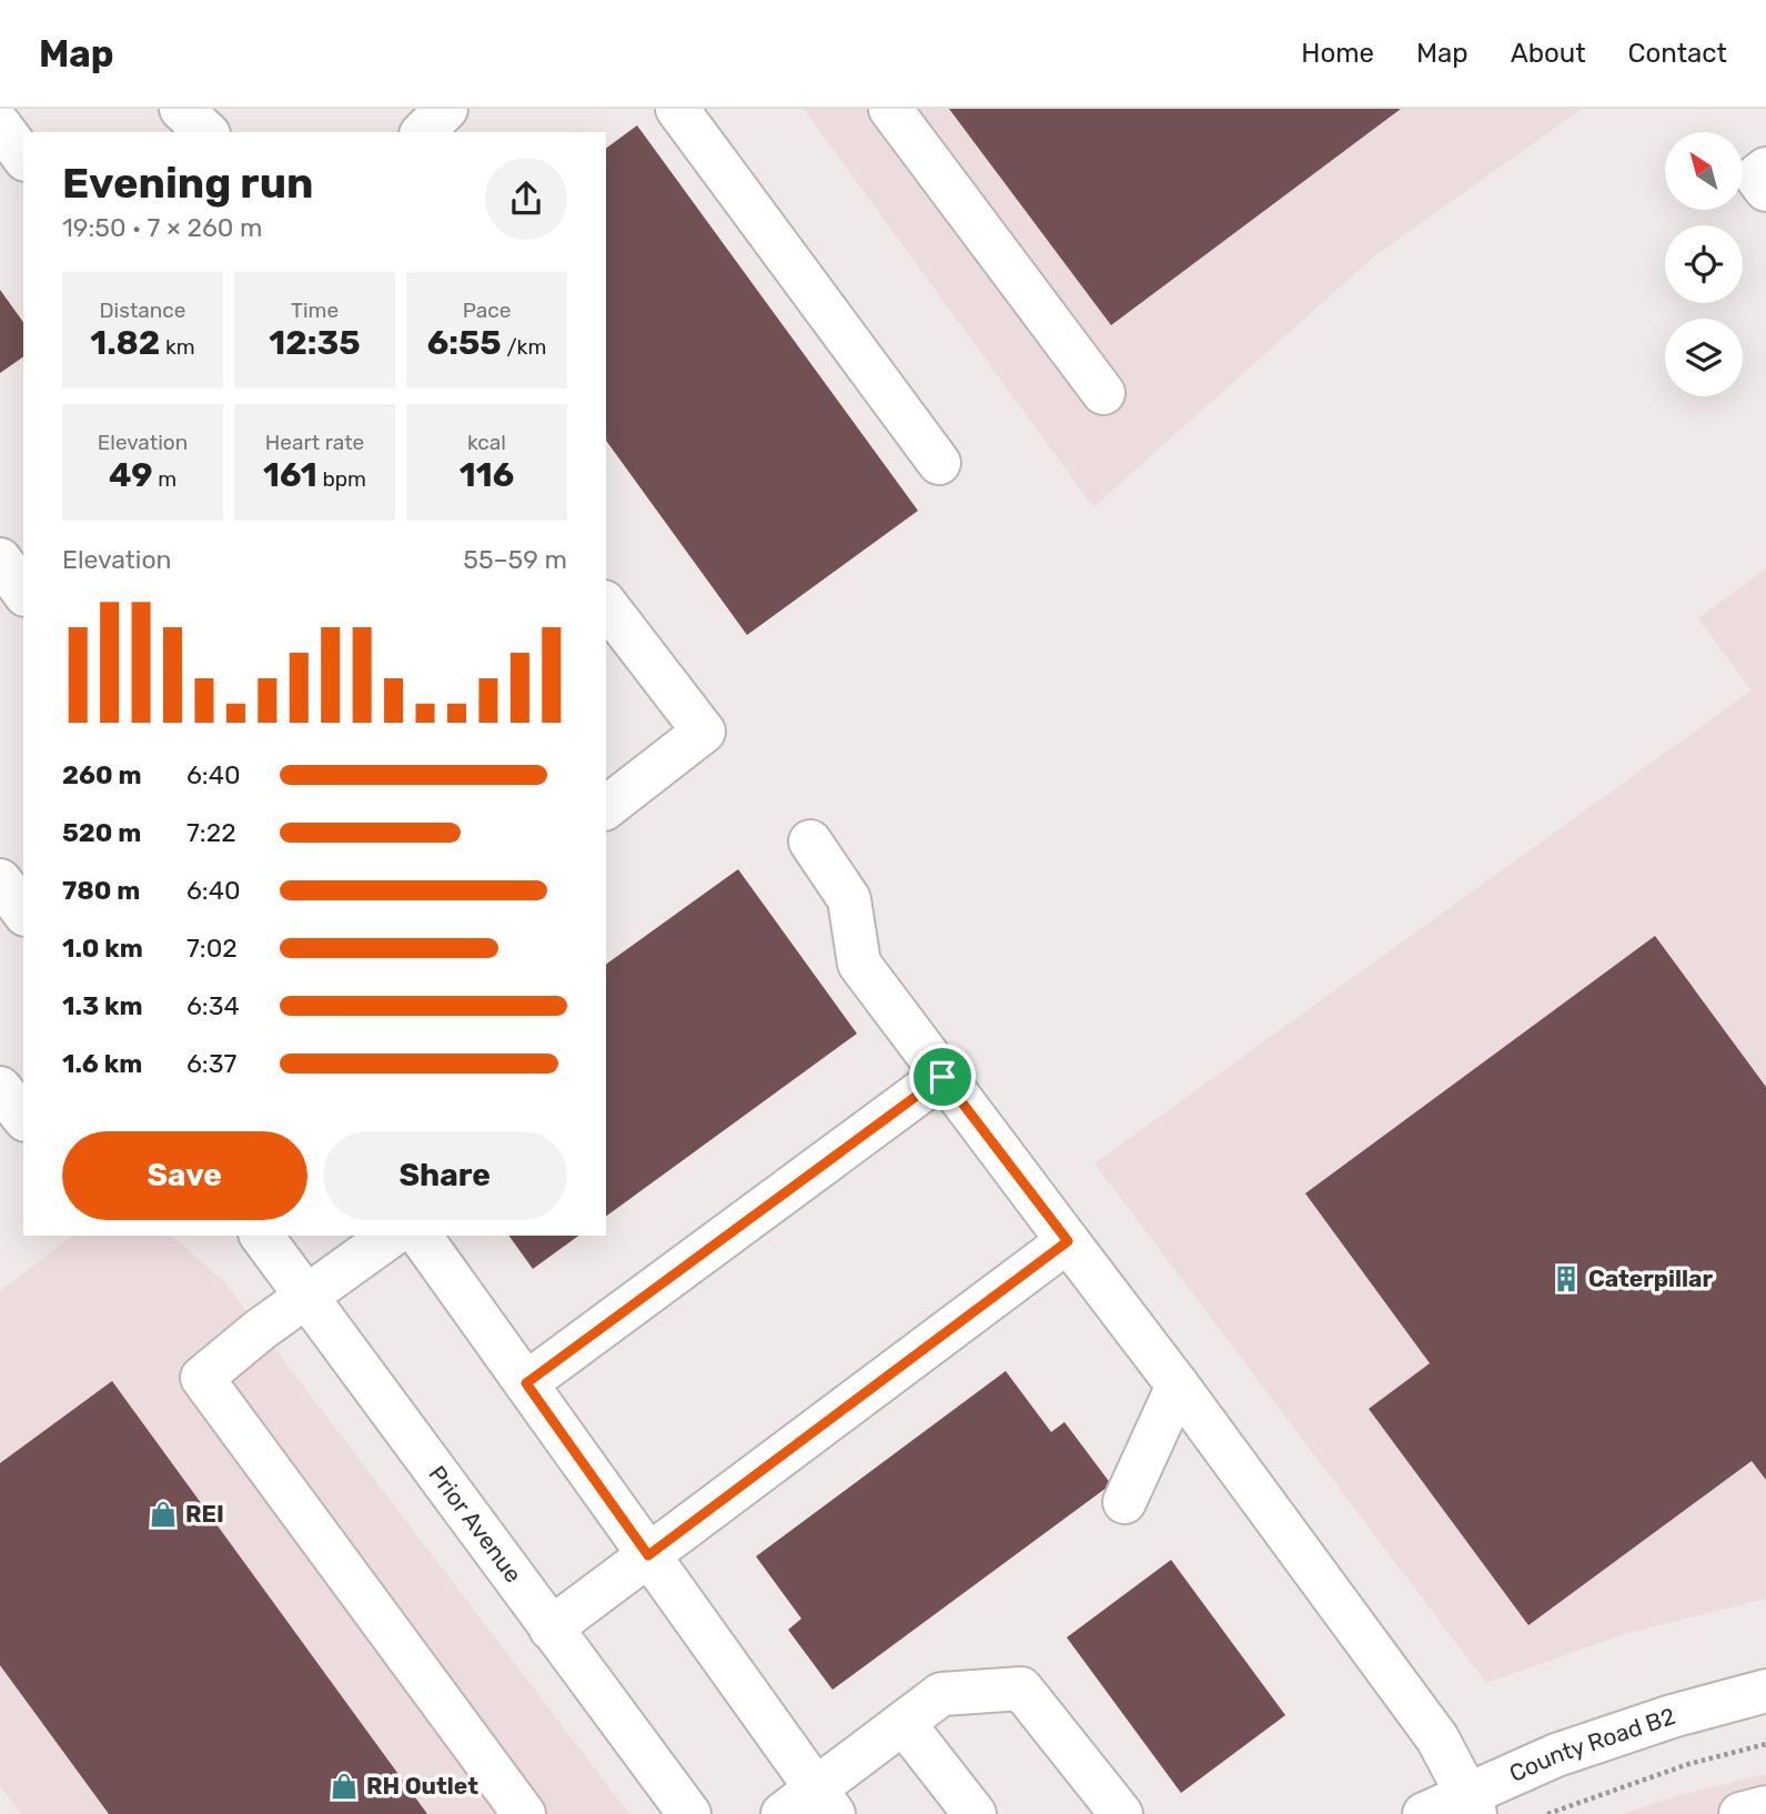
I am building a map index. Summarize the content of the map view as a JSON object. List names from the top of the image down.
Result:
{
  "streets": {
    "street": ["Prior Avenue", "County Road B2"]
  },
  "places": {
    "building": ["Caterpillar"],
    "shop": ["REI", "RH Outlet"]
  },
  "north": "top left",
  "page": {
    "header": "Map",
    "nav": [
      "Home",
      "Map",
      "About",
      "Contact"
    ],
    "heading": ["Evening run", "19:50 · 7 × 260 m"],
    "stats": [
      ["Distance", "1.82 km"],
      ["Time", "12:35"],
      ["Pace", "6:55 /km"],
      ["Elevation", "49 m"],
      ["Heart rate", "161 bpm"],
      ["kcal", "116"]
    ],
    "chart": ["Elevation", "55–59 m"],
    "list": [
      {
        "name": "260 m",
        "note": "6:40"
      },
      {
        "name": "520 m",
        "note": "7:22"
      },
      {
        "name": "780 m",
        "note": "6:40"
      },
      {
        "name": "1.0 km",
        "note": "7:02"
      },
      {
        "name": "1.3 km",
        "note": "6:34"
      },
      {
        "name": "1.6 km",
        "note": "6:37"
      }
    ],
    "buttons": ["Save", "Share"]
  }
}
